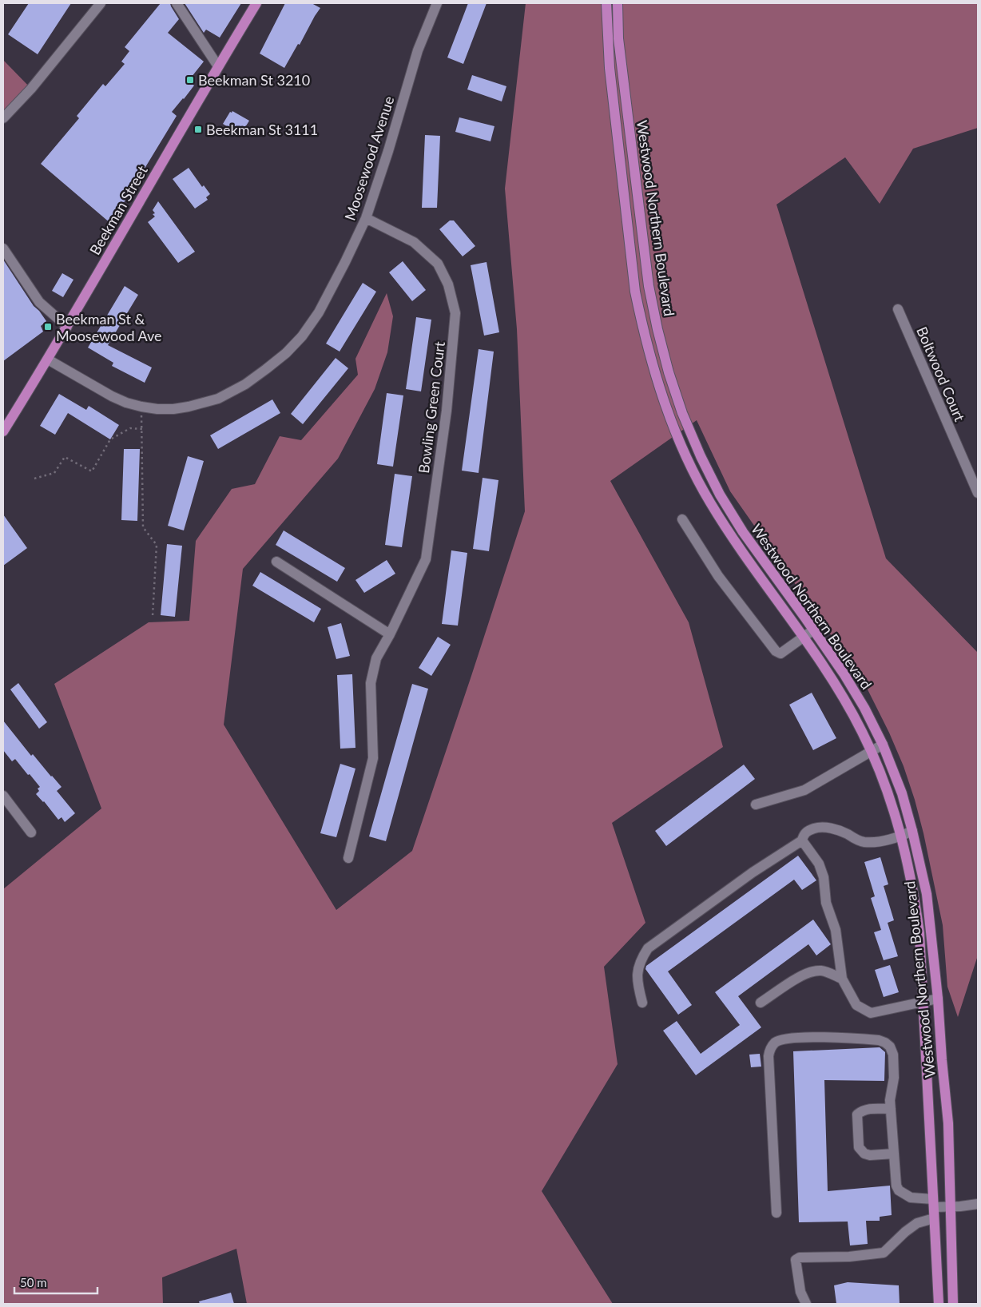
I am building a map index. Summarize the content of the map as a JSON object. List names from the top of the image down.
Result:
{
  "streets": {
    "main road": ["Beekman Street", "Westwood Northern Boulevard"],
    "street": ["Moosewood Avenue", "Boltwood Court", "Bowling Green Court"]
  },
  "crossings": [
    ["Moosewood Avenue", "Beekman Street"],
    ["Moosewood Avenue", "Bowling Green Court"]
  ],
  "places": {
    "transit": ["Beekman St 3210", "Beekman St 3111", "Beekman St & Moosewood Ave"]
  },
  "scale_bar": "50 m"
}
